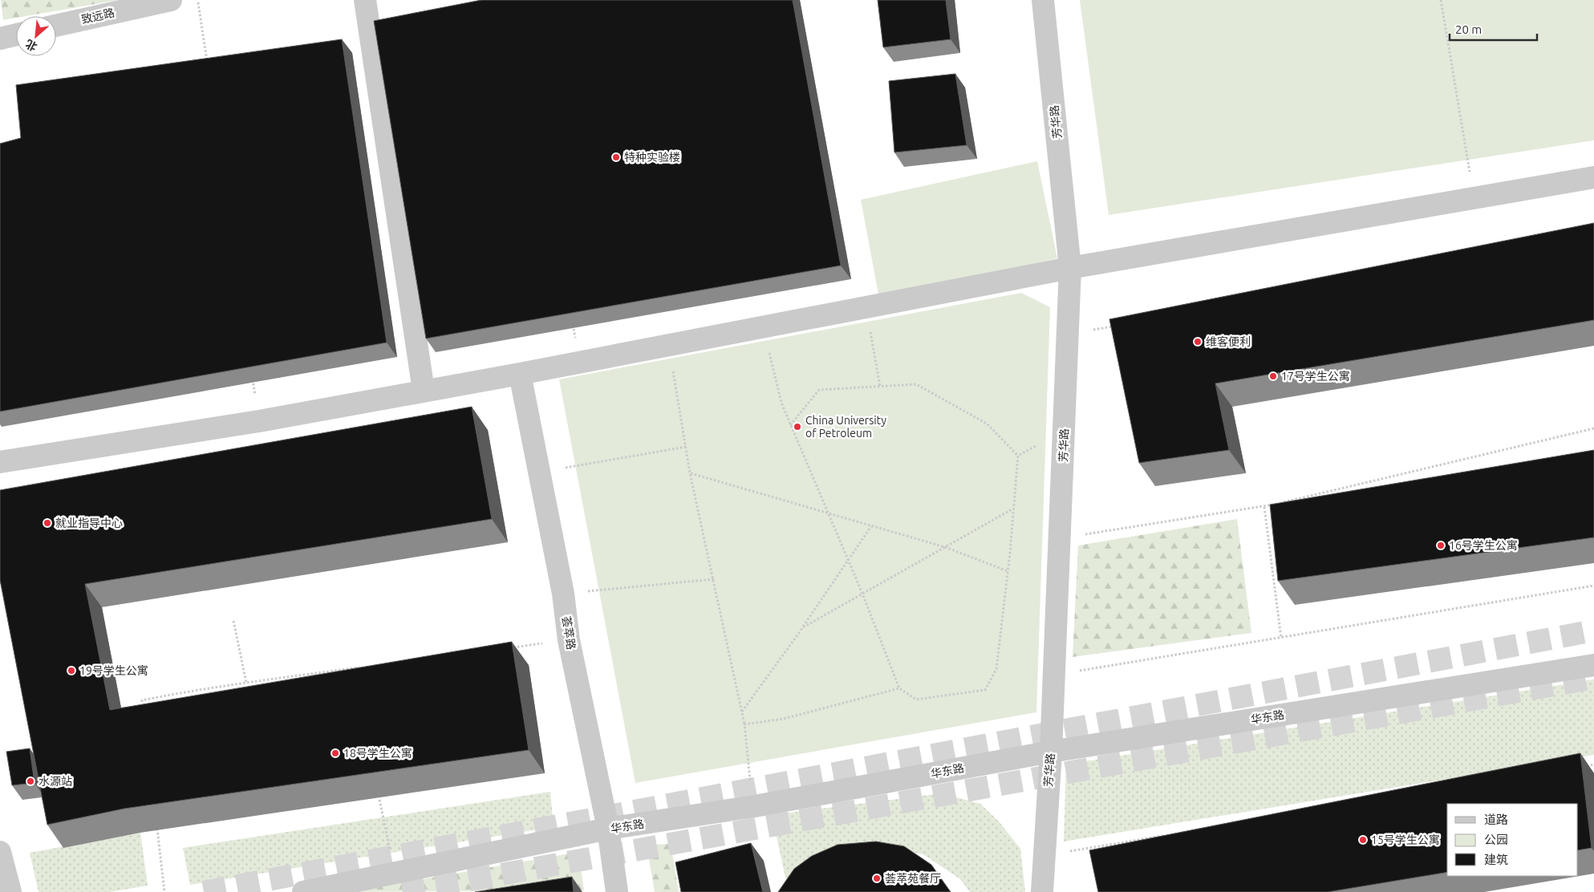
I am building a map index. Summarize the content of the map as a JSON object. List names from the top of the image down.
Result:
{
  "streets": {
    "street": [
      "致远路",
      "芳华路",
      "荟萃路",
      "华东路"
    ]
  },
  "crossings": [
    ["芳华路", "华东路"],
    ["荟萃路", "华东路"]
  ],
  "places": [
    "特种实验楼",
    "维客便利",
    "17号学生公寓",
    "China University of Petroleum",
    "就业指导中心",
    "16号学生公寓",
    "19号学生公寓",
    "18号学生公寓",
    "水源站",
    "15号学生公寓",
    "荟萃苑餐厅"
  ],
  "legend": ["道路", "公园", "建筑"],
  "scale_bar": "20 m",
  "north": "bottom left"
}
